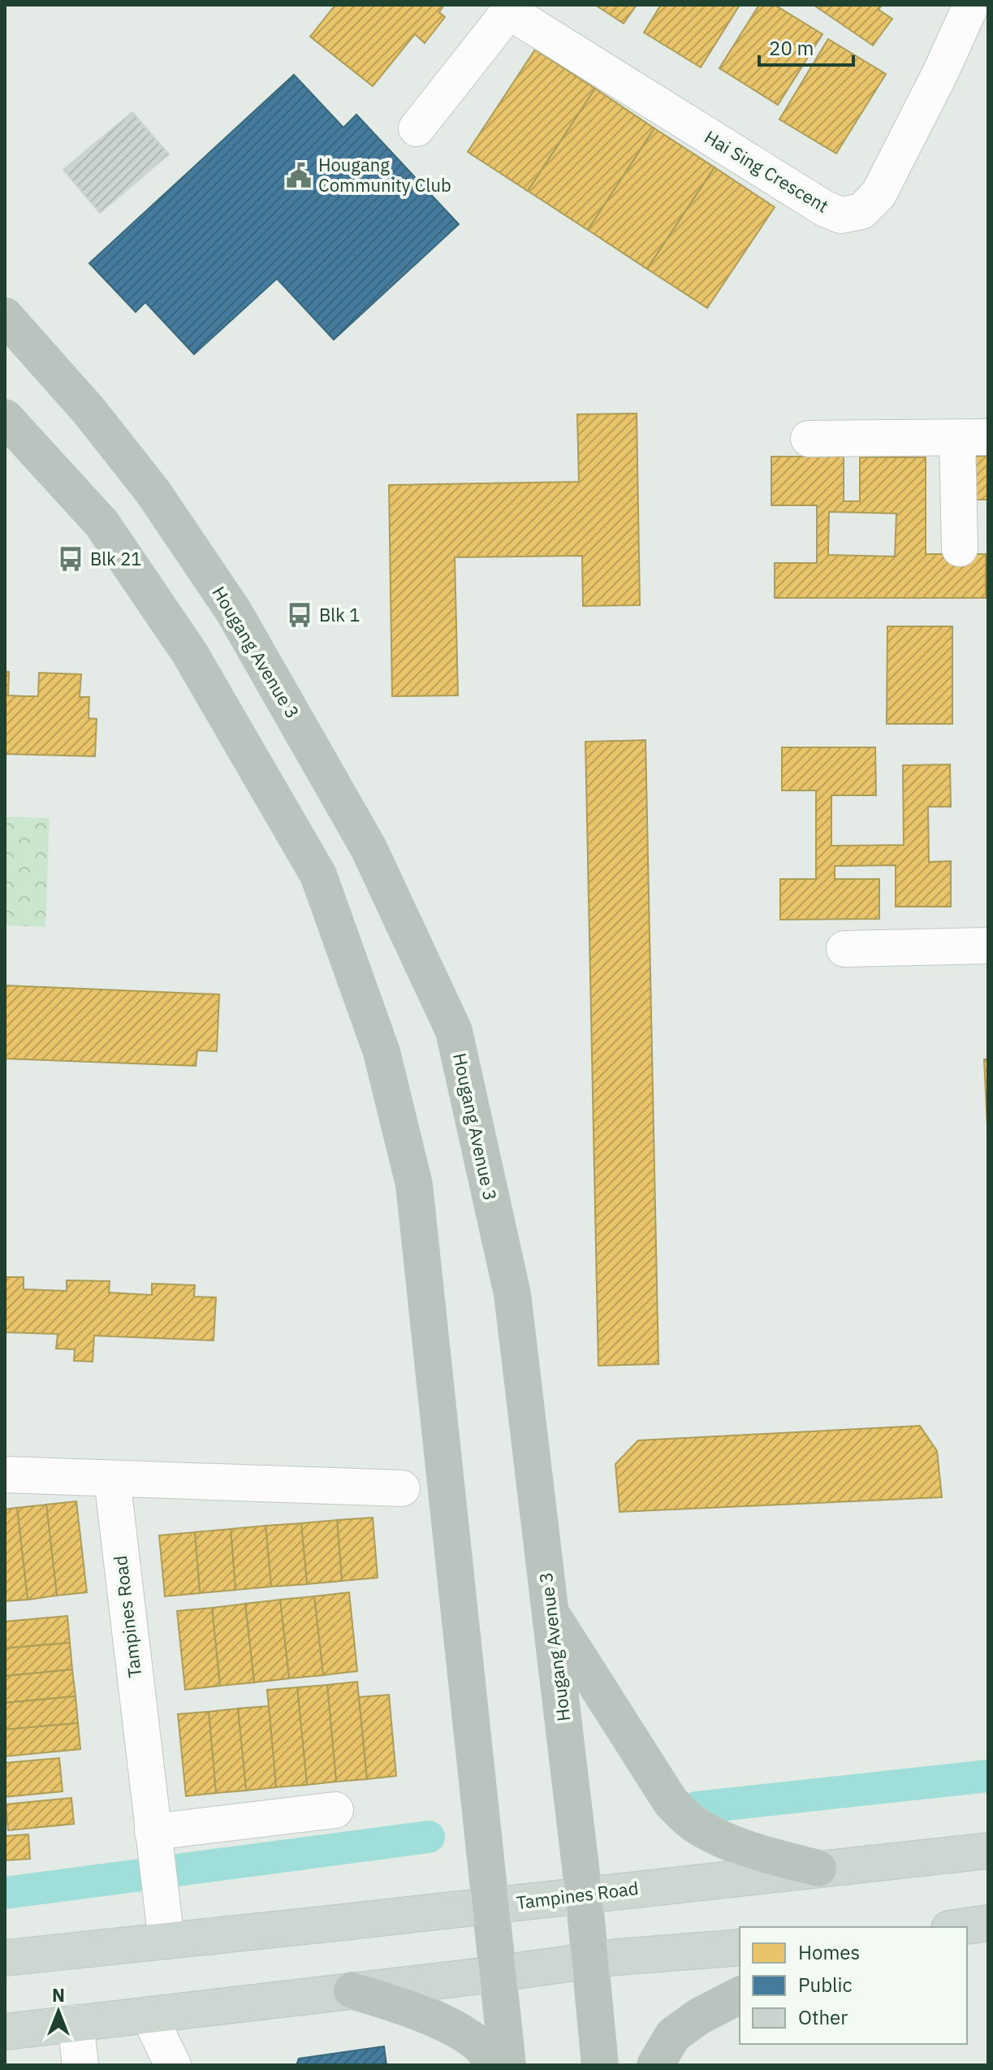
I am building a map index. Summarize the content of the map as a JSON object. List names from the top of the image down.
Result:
{
  "streets": {
    "highway": ["Hougang Avenue 3"],
    "main road": ["Tampines Road"],
    "street": ["Hai Sing Crescent"]
  },
  "crossings": [
    ["Hougang Avenue 3", "Tampines Road"]
  ],
  "places": {
    "public building": ["Hougang Community Club"],
    "bus stop": ["Blk 21", "Blk 1"]
  },
  "legend": ["Homes", "Public", "Other"],
  "scale_bar": "20 m",
  "north": "top"
}
